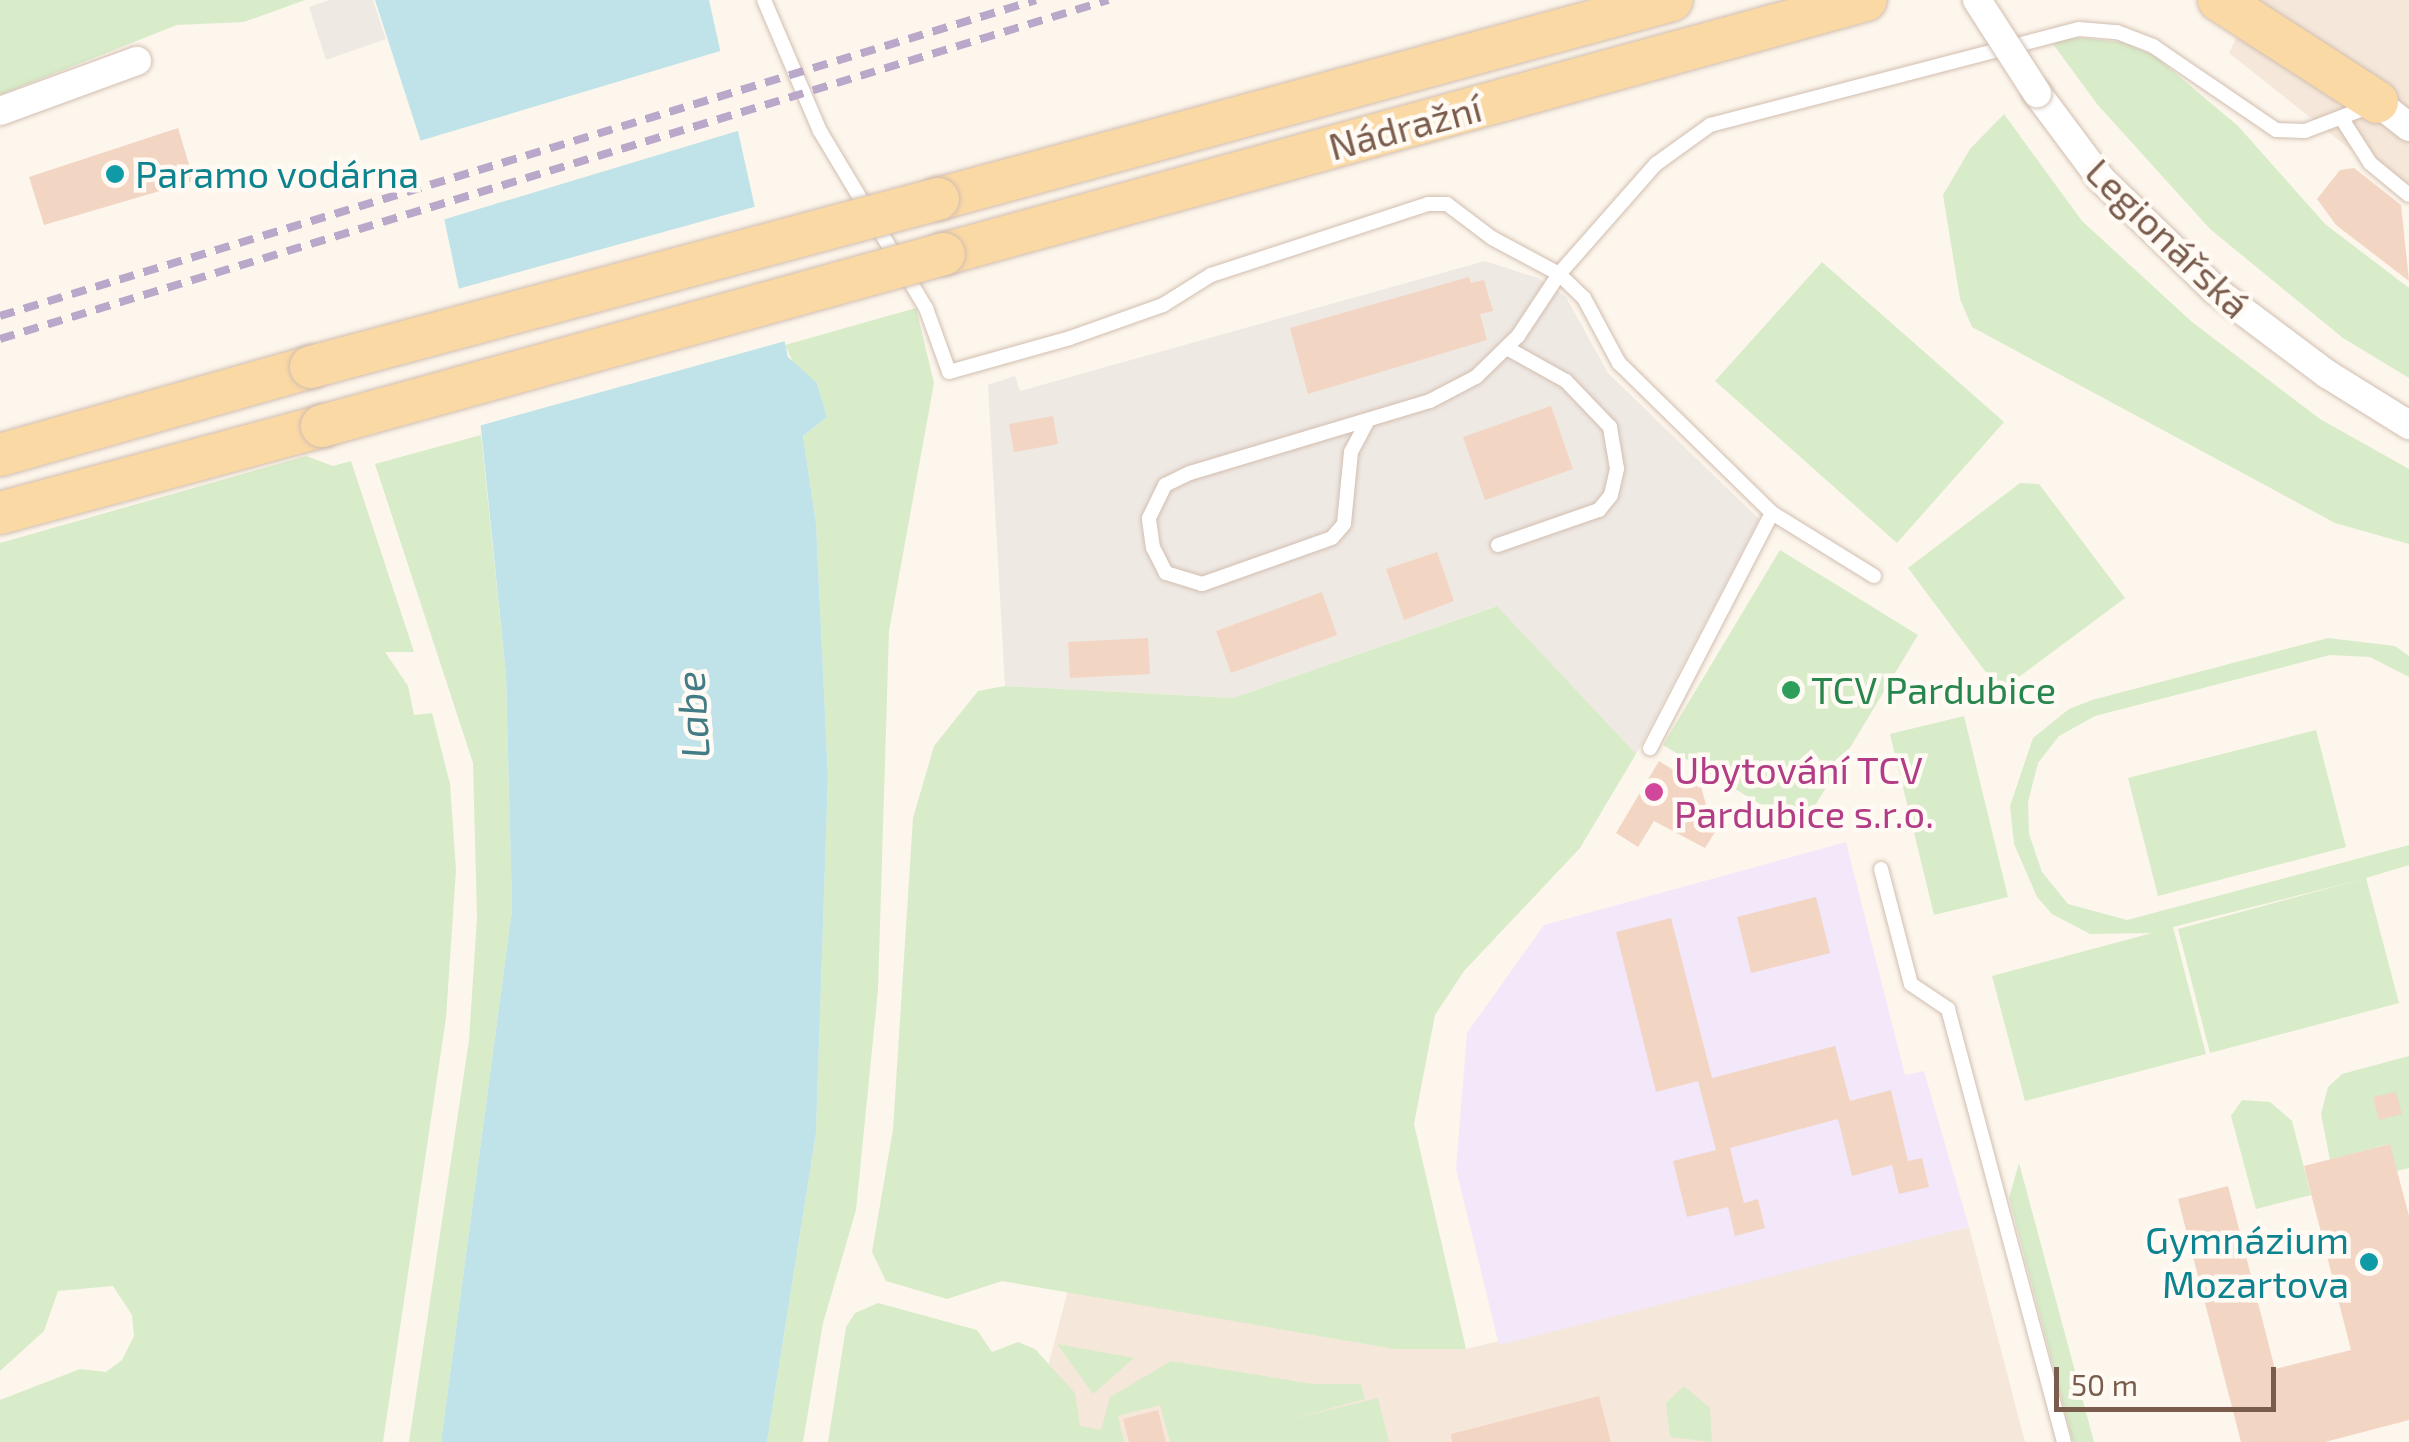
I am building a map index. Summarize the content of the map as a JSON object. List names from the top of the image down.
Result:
{
  "streets": {
    "main road": ["Nádražní"],
    "street": ["Legionářská"]
  },
  "water": ["Labe"],
  "places": [
    "Paramo vodárna",
    "TCV Pardubice",
    "Ubytování TCV Pardubice s.r.o.",
    "Gymnázium Mozartova"
  ],
  "scale_bar": "50 m"
}
